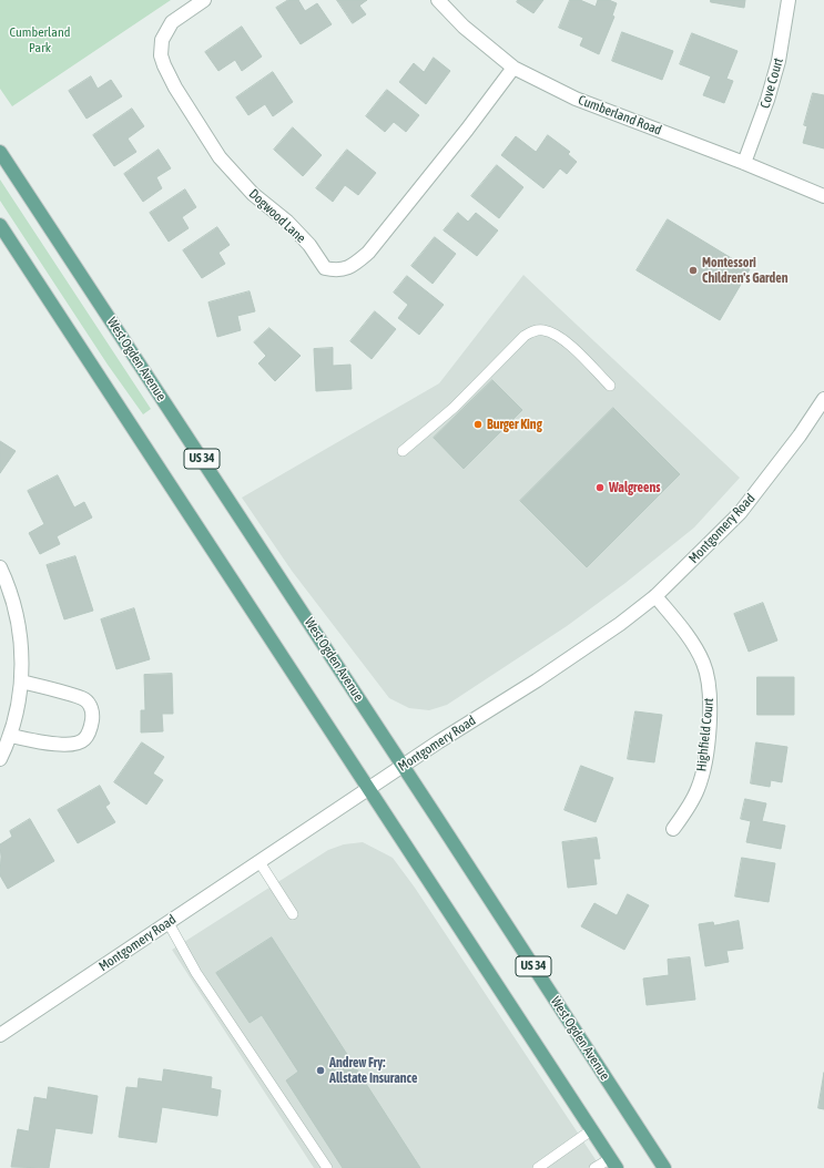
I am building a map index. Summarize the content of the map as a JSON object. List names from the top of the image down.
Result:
{
  "streets": {
    "main road": ["West Ogden Avenue", "US 34"],
    "street": [
      "Cove Court",
      "Cumberland Road",
      "Dogwood Lane",
      "Montgomery Road",
      "Highfield Court"
    ]
  },
  "crossings": [
    ["Cove Court", "Cumberland Road"],
    ["Cumberland Road", "Dogwood Lane"],
    ["West Ogden Avenue", "Montgomery Road"],
    ["Montgomery Road", "Highfield Court"]
  ],
  "parks": ["Cumberland Park"],
  "places": [
    "Montessori Children's Garden",
    "Burger King",
    "Walgreens",
    "Andrew Fry: Allstate Insurance"
  ]
}
